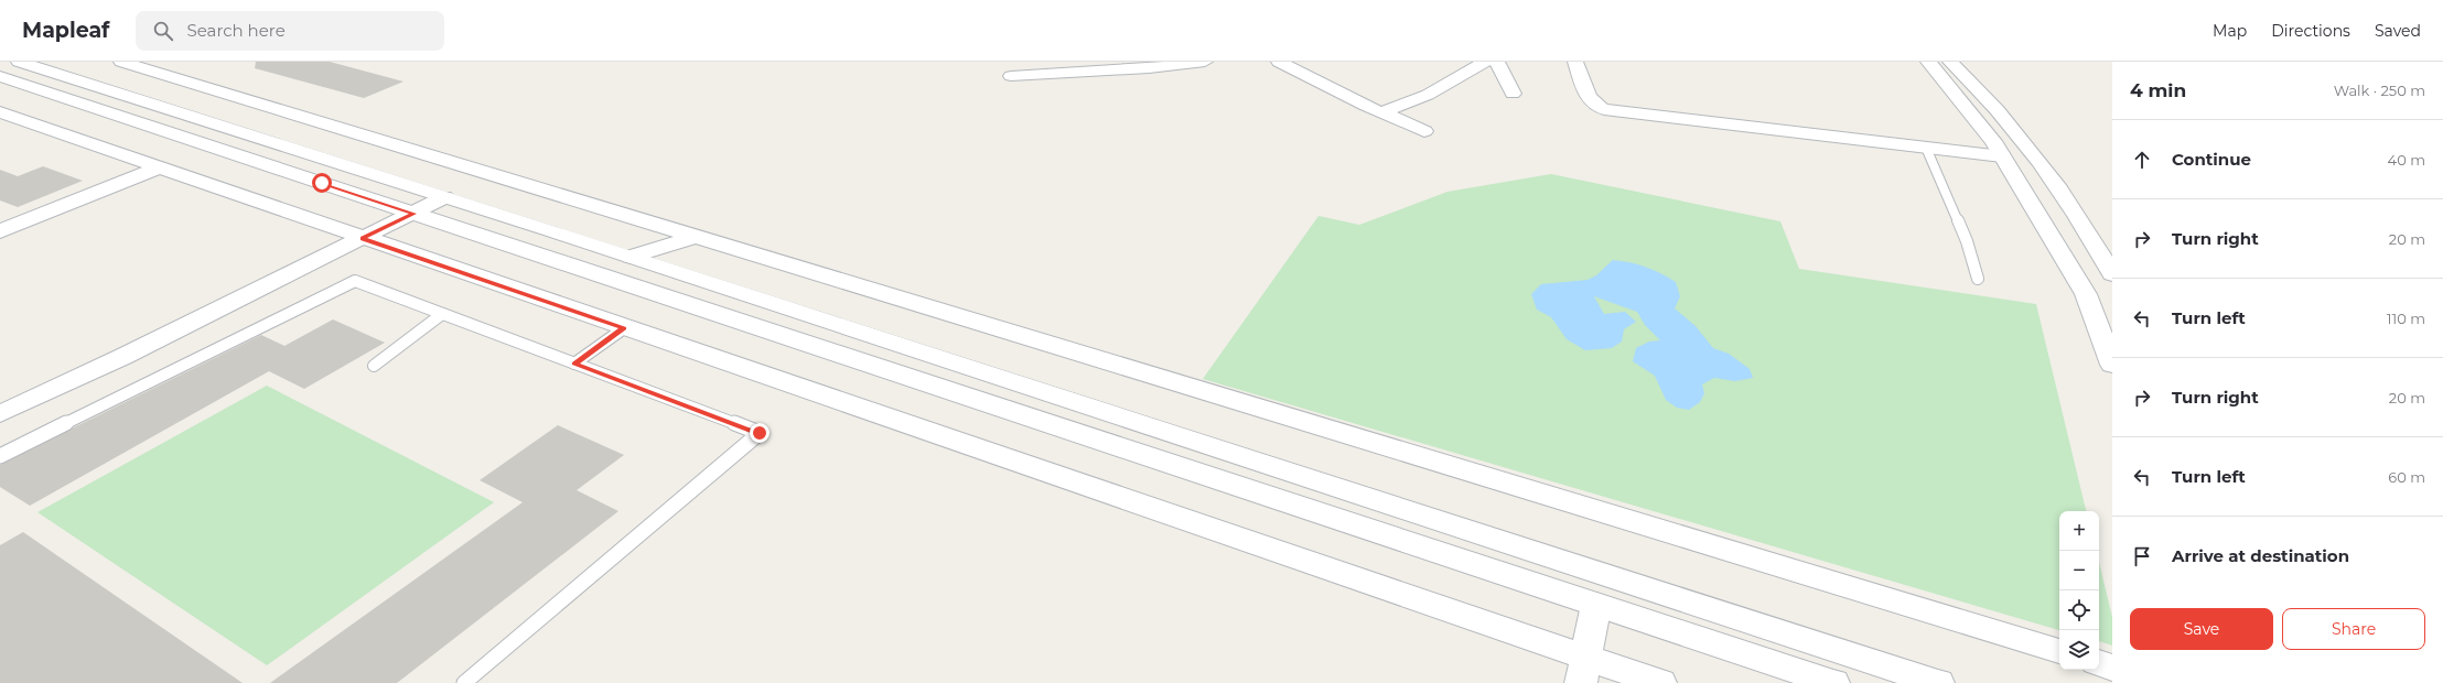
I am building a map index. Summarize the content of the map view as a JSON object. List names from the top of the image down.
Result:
{
  "page": {
    "header": "Mapleaf",
    "search": "Search here",
    "nav": ["Map", "Directions", "Saved"],
    "heading": ["4 min", "Walk · 250 m"],
    "list": [
      ["Continue", "40 m"],
      ["Turn right", "20 m"],
      ["Turn left", "110 m"],
      ["Turn right", "20 m"],
      ["Turn left", "60 m"],
      "Arrive at destination"
    ],
    "map_buttons": ["+", "−"],
    "buttons": ["Save", "Share"]
  }
}
